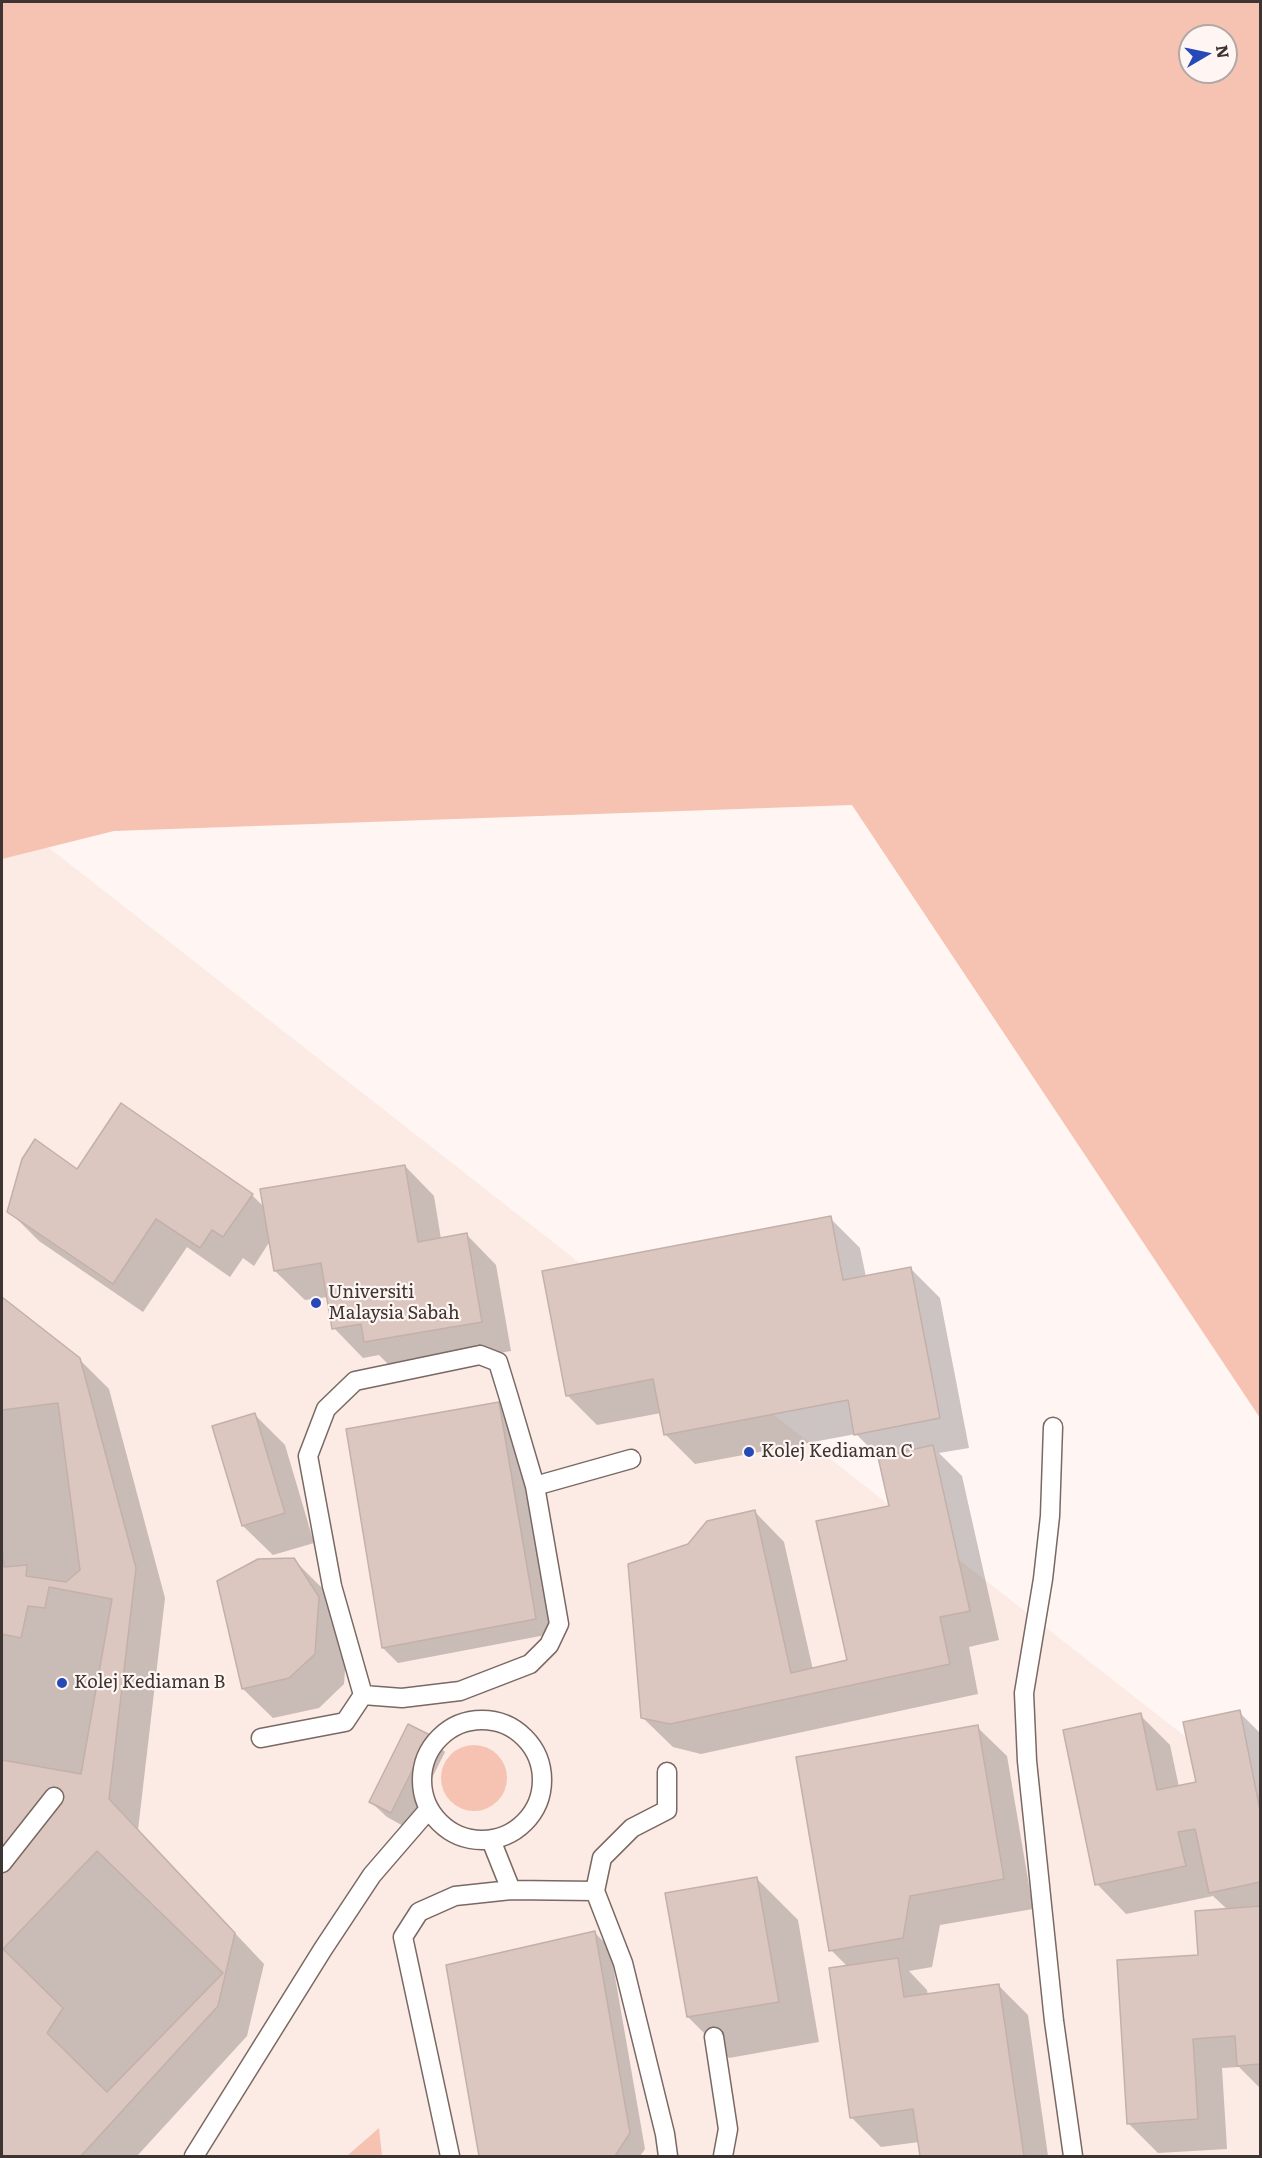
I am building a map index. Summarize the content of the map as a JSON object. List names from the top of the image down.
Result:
{
  "places": ["Universiti Malaysia Sabah", "Kolej Kediaman C", "Kolej Kediaman B"],
  "north": "right"
}
